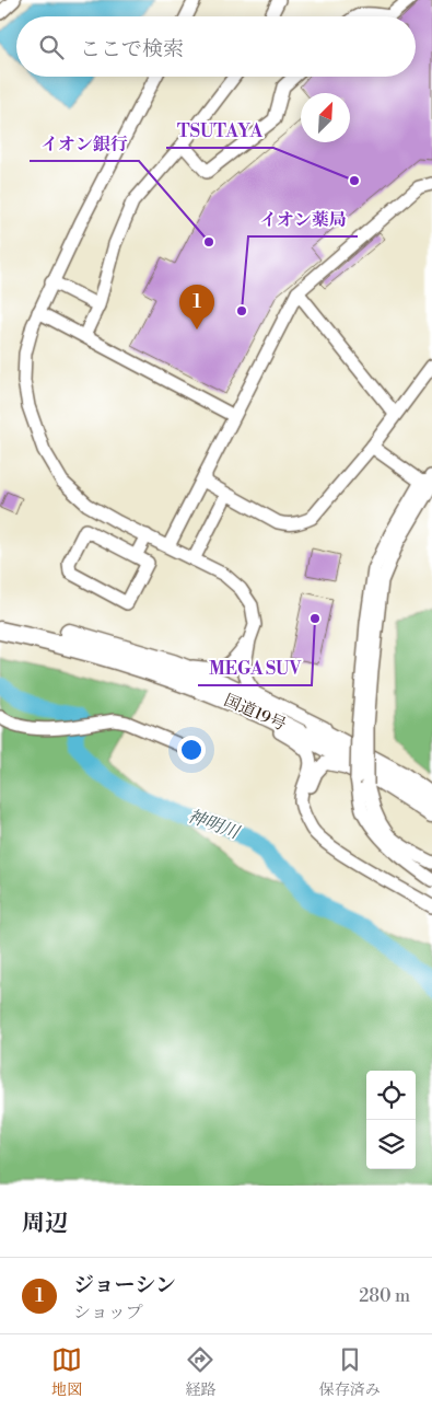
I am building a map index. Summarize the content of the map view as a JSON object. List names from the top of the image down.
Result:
{
  "streets": {
    "highway": ["国道19号"]
  },
  "water": ["神明川"],
  "places": [
    "TSUTAYA",
    "イオン銀行",
    "イオン薬局",
    "MEGA SUV"
  ],
  "north": "top right",
  "page": {
    "search": "ここで検索",
    "pins": "1",
    "heading": "周辺",
    "list": [
      {
        "mark": "1",
        "name": "ジョーシン",
        "note": "ショップ",
        "value": "280 m"
      }
    ],
    "nav": ["地図", "経路", "保存済み"]
  }
}
